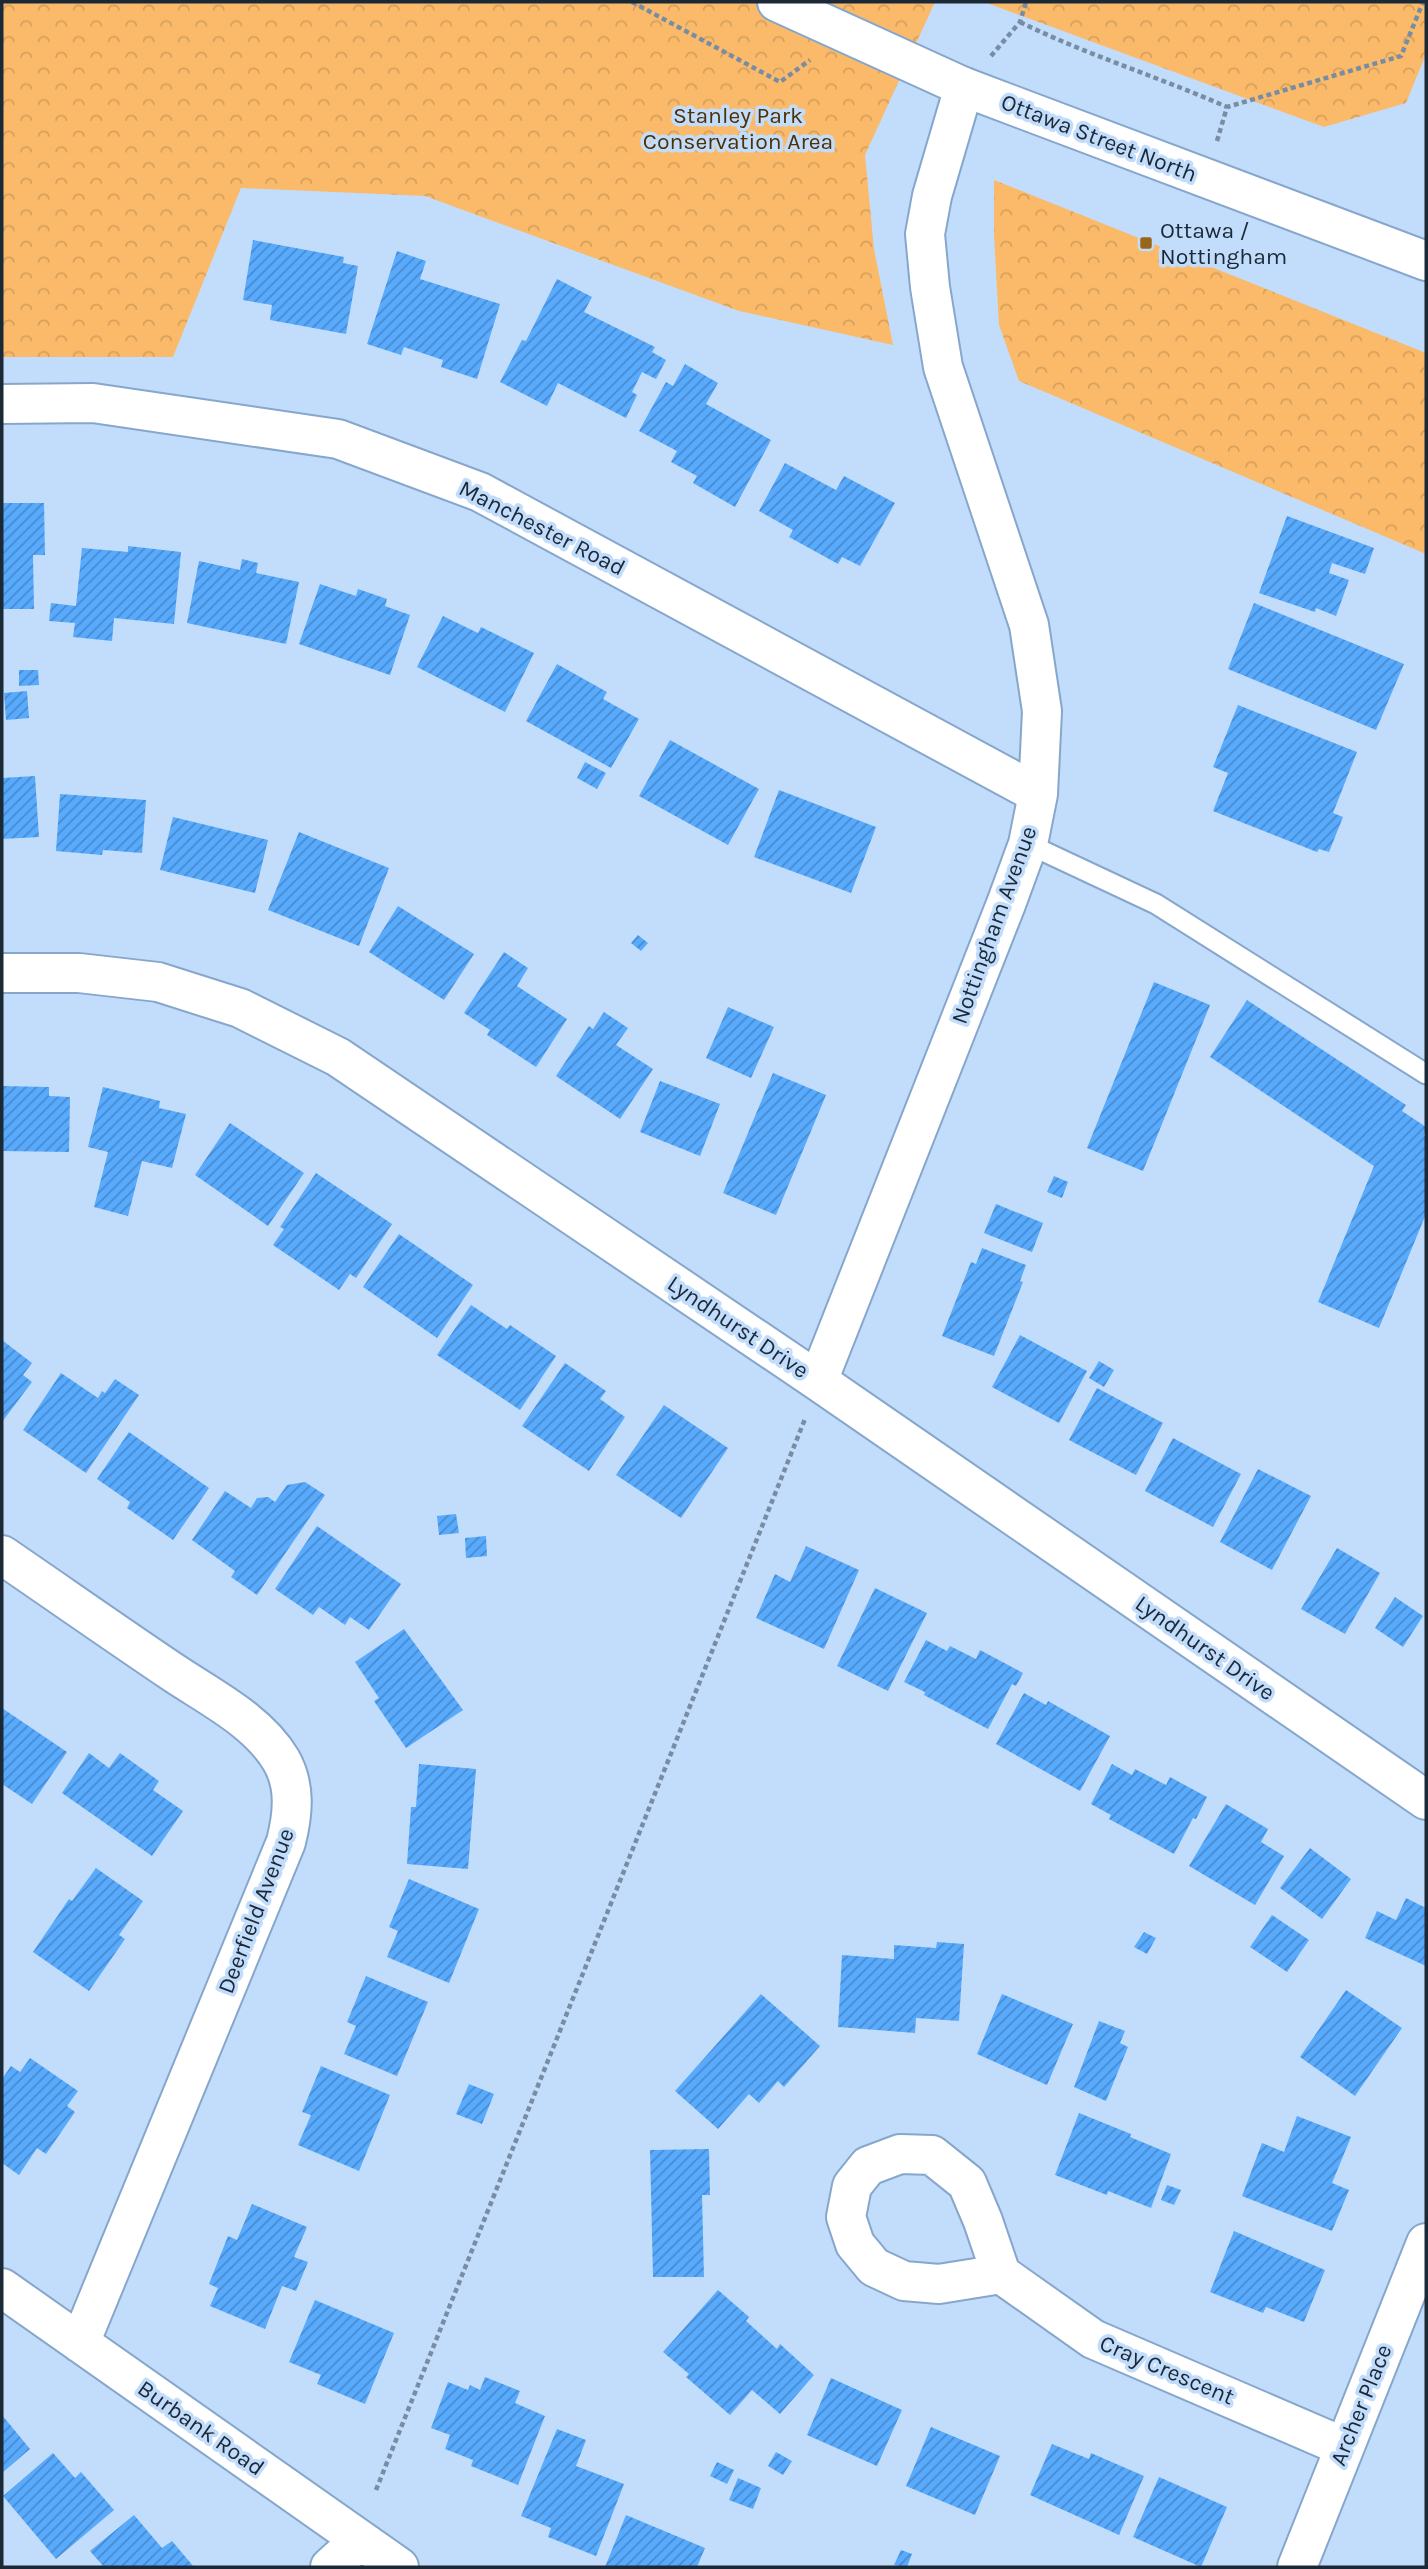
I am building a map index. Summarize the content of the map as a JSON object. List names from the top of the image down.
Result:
{
  "streets": {
    "street": [
      "Ottawa Street North",
      "Manchester Road",
      "Nottingham Avenue",
      "Lyndhurst Drive",
      "Deerfield Avenue",
      "Cray Crescent",
      "Archer Place",
      "Burbank Road"
    ]
  },
  "crossings": [
    ["Ottawa Street North", "Nottingham Avenue"],
    ["Manchester Road", "Nottingham Avenue"],
    ["Nottingham Avenue", "Lyndhurst Drive"],
    ["Deerfield Avenue", "Burbank Road"],
    ["Cray Crescent", "Archer Place"]
  ],
  "parks": ["Stanley Park Conservation Area"],
  "places": {
    "transit": ["Ottawa / Nottingham"]
  }
}
